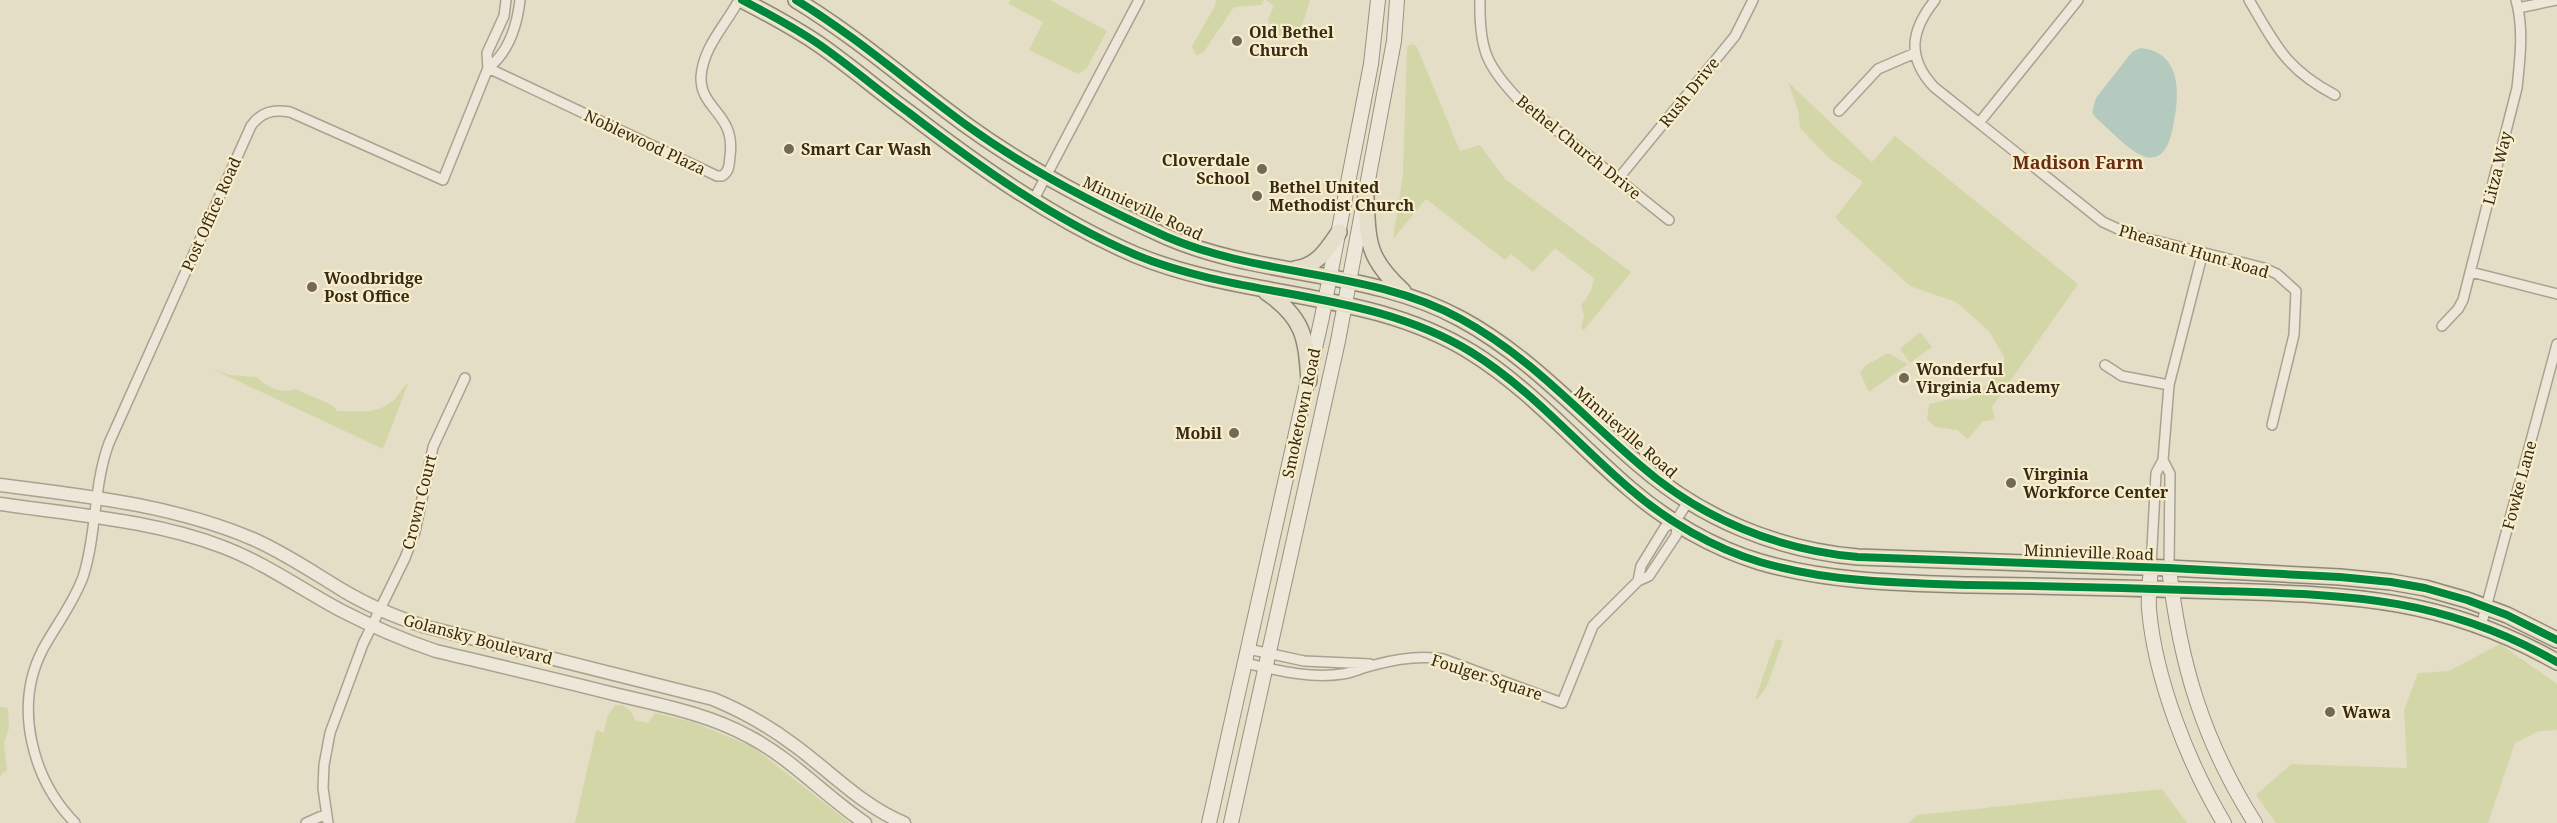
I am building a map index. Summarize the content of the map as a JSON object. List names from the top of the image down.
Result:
{
  "streets": {
    "main road": ["Minnieville Road", "Smoketown Road"],
    "street": [
      "Rush Drive",
      "Noblewood Plaza",
      "Bethel Church Drive",
      "Litza Way",
      "Post Office Road",
      "Pheasant Hunt Road",
      "Fowke Lane",
      "Crown Court",
      "Golansky Boulevard",
      "Foulger Square"
    ]
  },
  "crossings": [
    ["Rush Drive", "Bethel Church Drive"],
    ["Noblewood Plaza", "Minnieville Road"],
    ["Noblewood Plaza", "Post Office Road"],
    ["Minnieville Road", "Smoketown Road"],
    ["Minnieville Road", "Fowke Lane"],
    ["Minnieville Road", "Foulger Square"],
    ["Post Office Road", "Golansky Boulevard"],
    ["Smoketown Road", "Foulger Square"],
    ["Crown Court", "Golansky Boulevard"]
  ],
  "districts": ["Madison Farm"],
  "places": [
    "Old Bethel Church",
    "Smart Car Wash",
    "Cloverdale School",
    "Bethel United Methodist Church",
    "Woodbridge Post Office",
    "Wonderful Virginia Academy",
    "Mobil",
    "Virginia Workforce Center",
    "Wawa"
  ]
}
